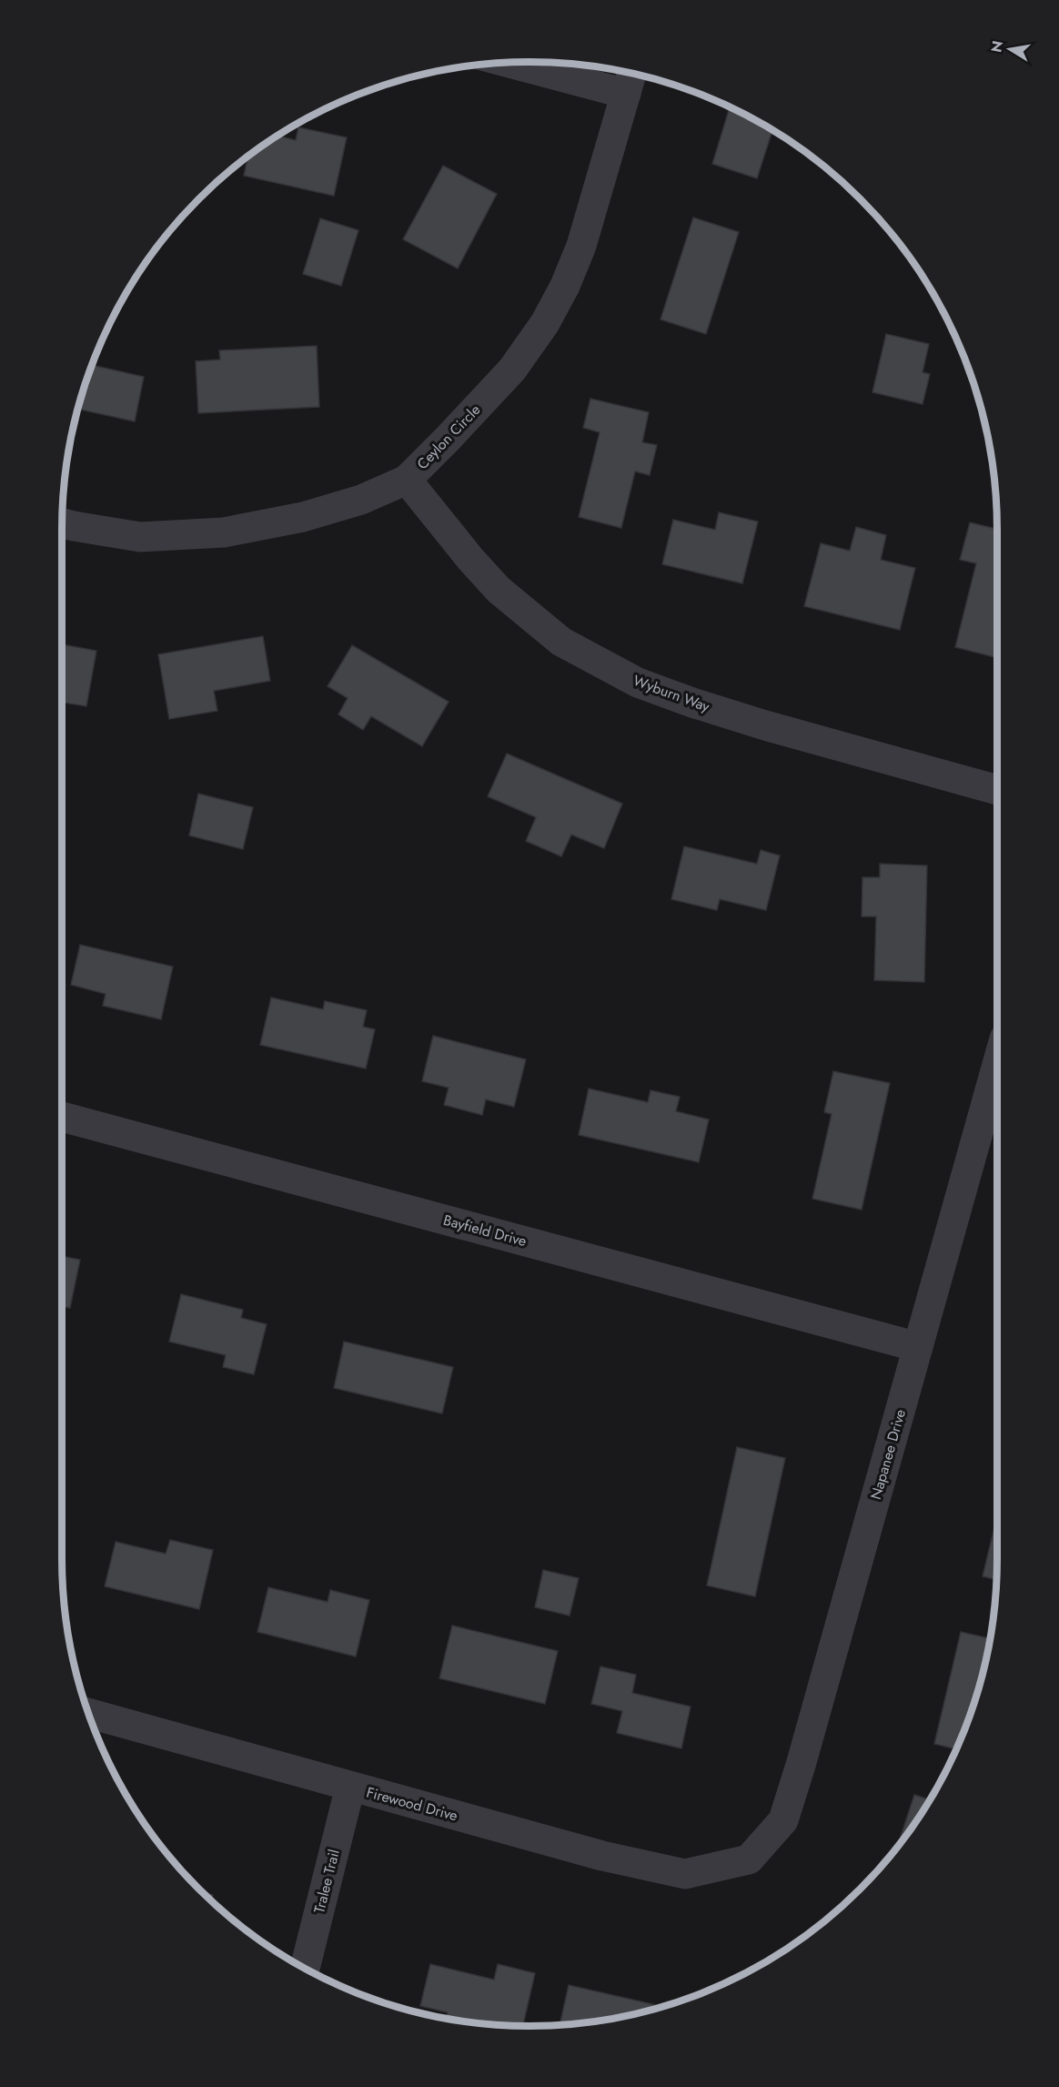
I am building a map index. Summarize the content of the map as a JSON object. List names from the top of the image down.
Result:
{
  "streets": {
    "street": [
      "Ceylon Circle",
      "Wyburn Way",
      "Bayfield Drive",
      "Napanee Drive",
      "Firewood Drive",
      "Tralee Trail"
    ]
  },
  "crossings": [
    ["Ceylon Circle", "Wyburn Way"],
    ["Bayfield Drive", "Napanee Drive"],
    ["Napanee Drive", "Firewood Drive"],
    ["Firewood Drive", "Tralee Trail"]
  ],
  "north": "left"
}
